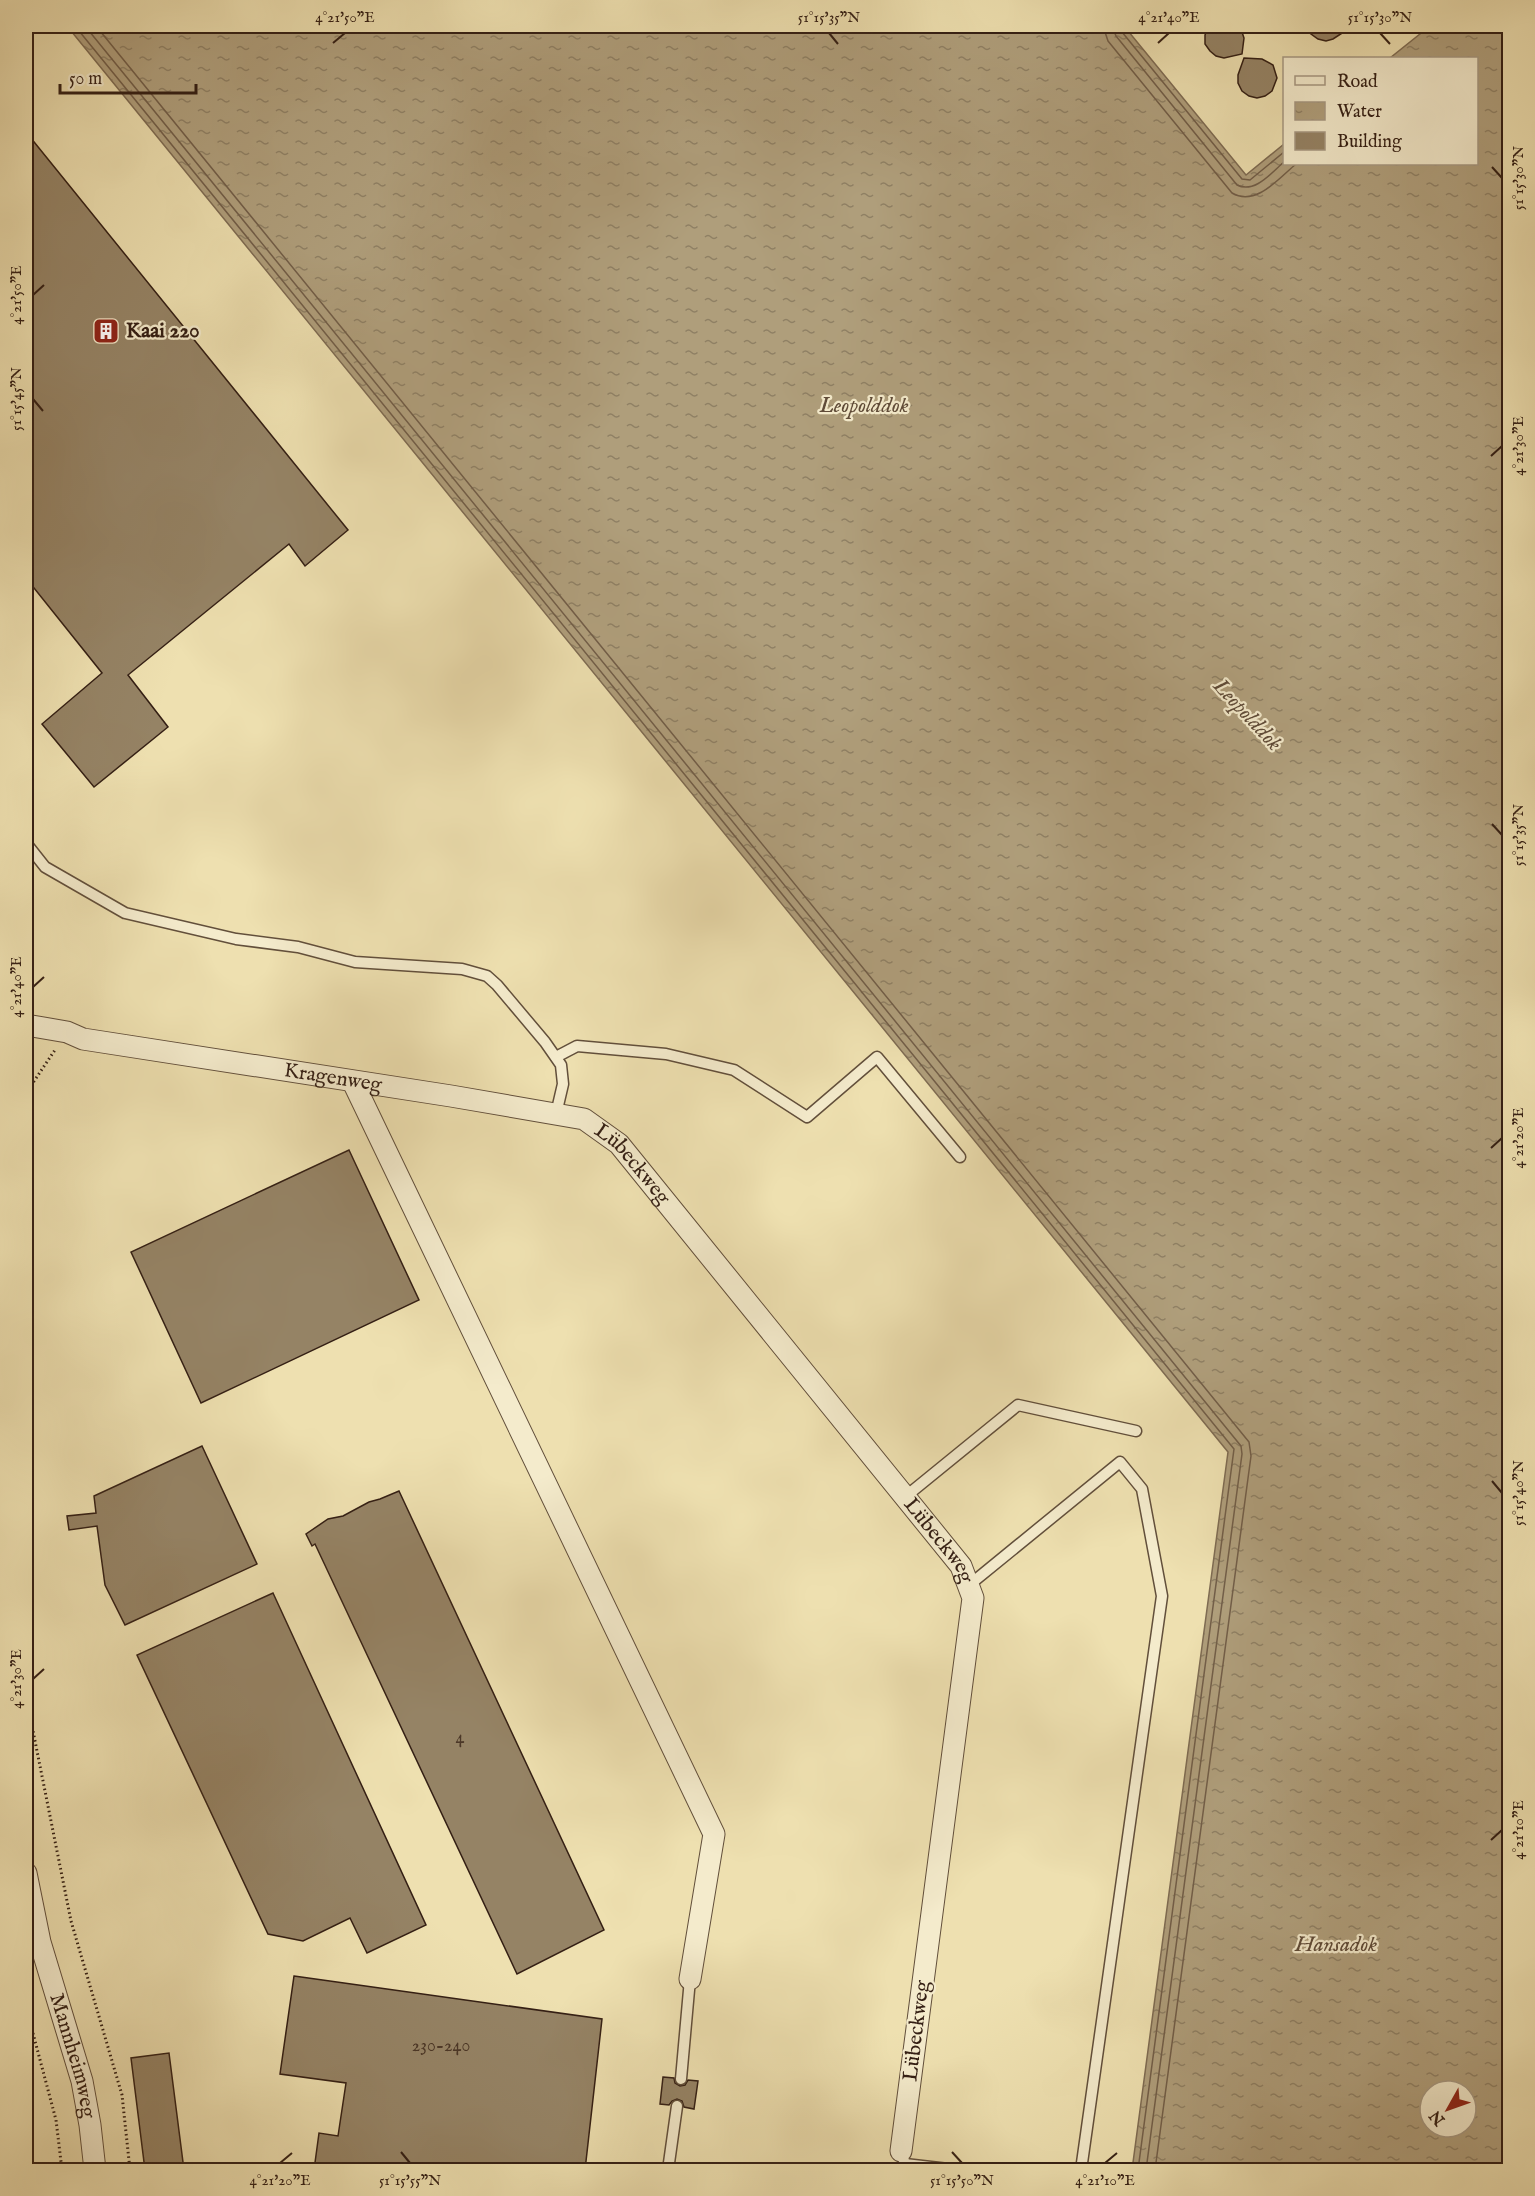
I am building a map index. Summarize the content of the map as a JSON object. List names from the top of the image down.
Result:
{
  "streets": {
    "street": ["Kragenweg", "Lübeckweg", "Mannheimweg"]
  },
  "crossings": [
    ["Kragenweg", "Lübeckweg"]
  ],
  "water": ["Leopolddok", "Hansadok"],
  "places": {
    "building": ["Kaai 220"]
  },
  "house_numbers": ["4", "230-240"],
  "legend": ["Road", "Water", "Building"],
  "scale_bar": "50 m",
  "north": "bottom left",
  "coordinates": [
    "4°21'50\"E",
    "51°15'35\"N",
    "4°21'40\"E",
    "51°15'30\"N",
    "51°15'45\"N",
    "4°21'30\"E",
    "4°21'20\"E",
    "51°15'40\"N",
    "4°21'10\"E",
    "51°15'55\"N",
    "51°15'50\"N"
  ]
}
